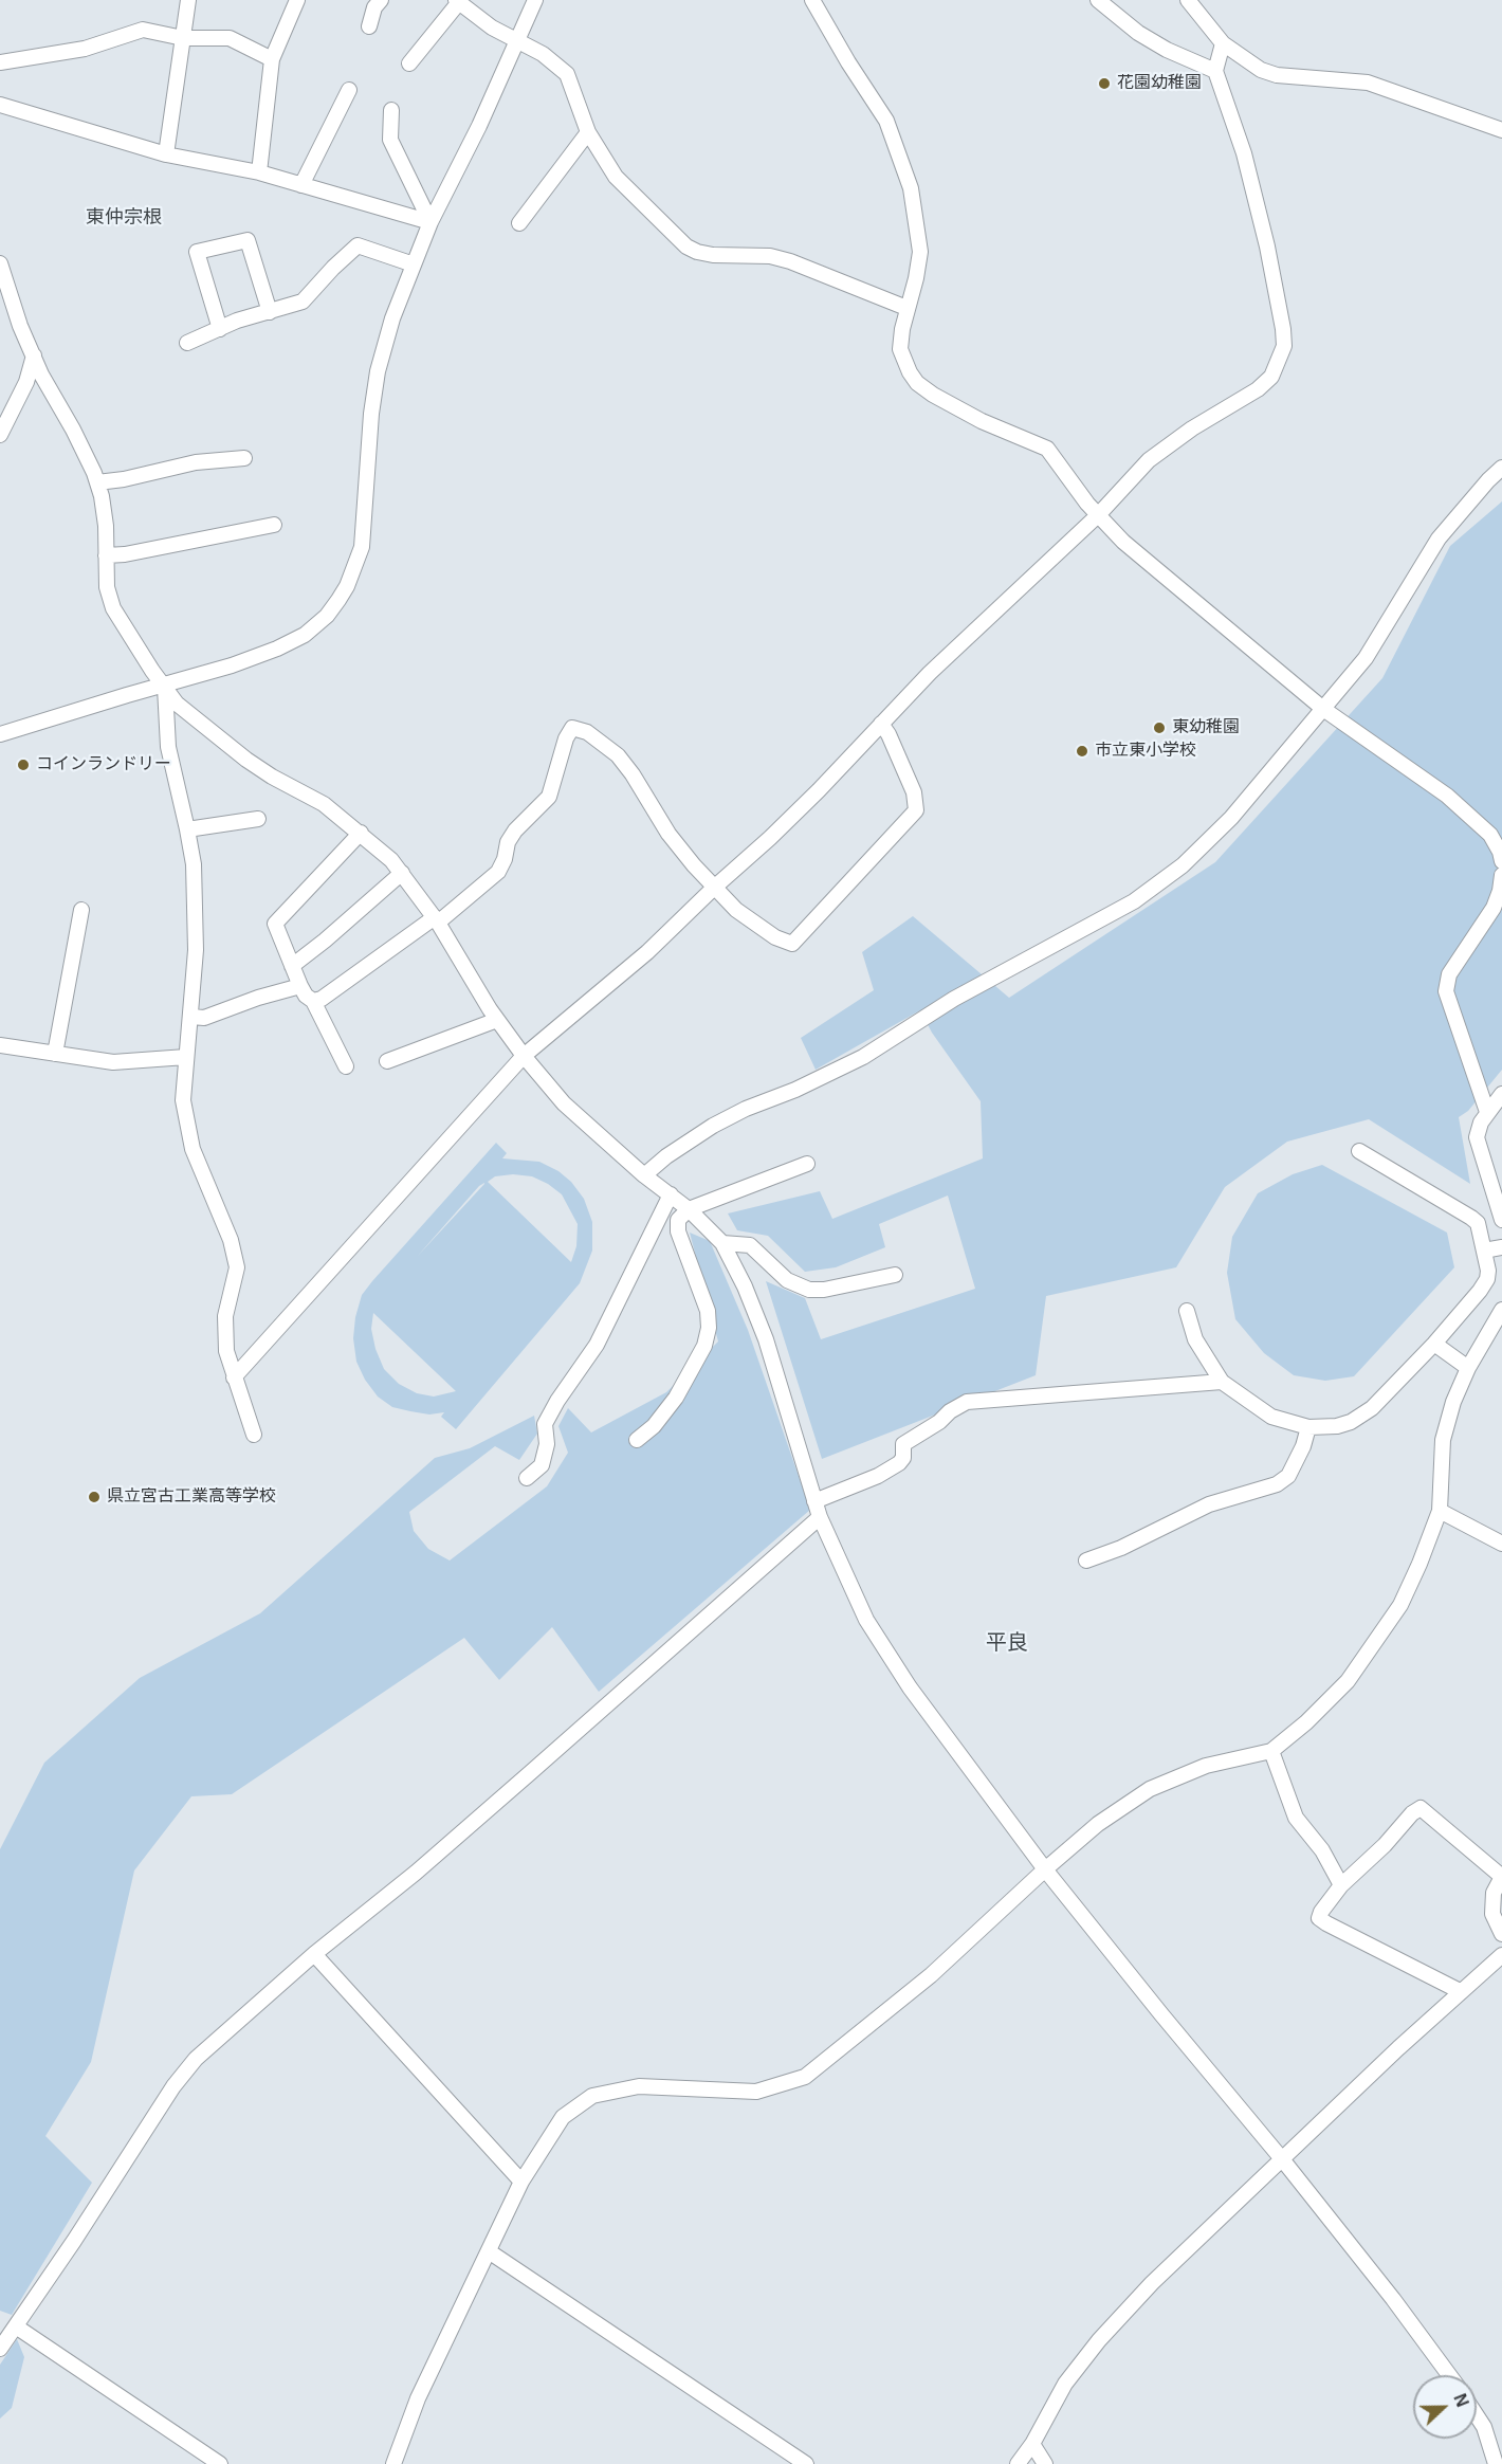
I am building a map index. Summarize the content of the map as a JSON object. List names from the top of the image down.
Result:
{
  "districts": ["東仲宗根", "平良"],
  "places": [
    "花園幼稚園",
    "東幼稚園",
    "市立東小学校",
    "コインランドリー",
    "県立宮古工業高等学校"
  ],
  "north": "right"
}
